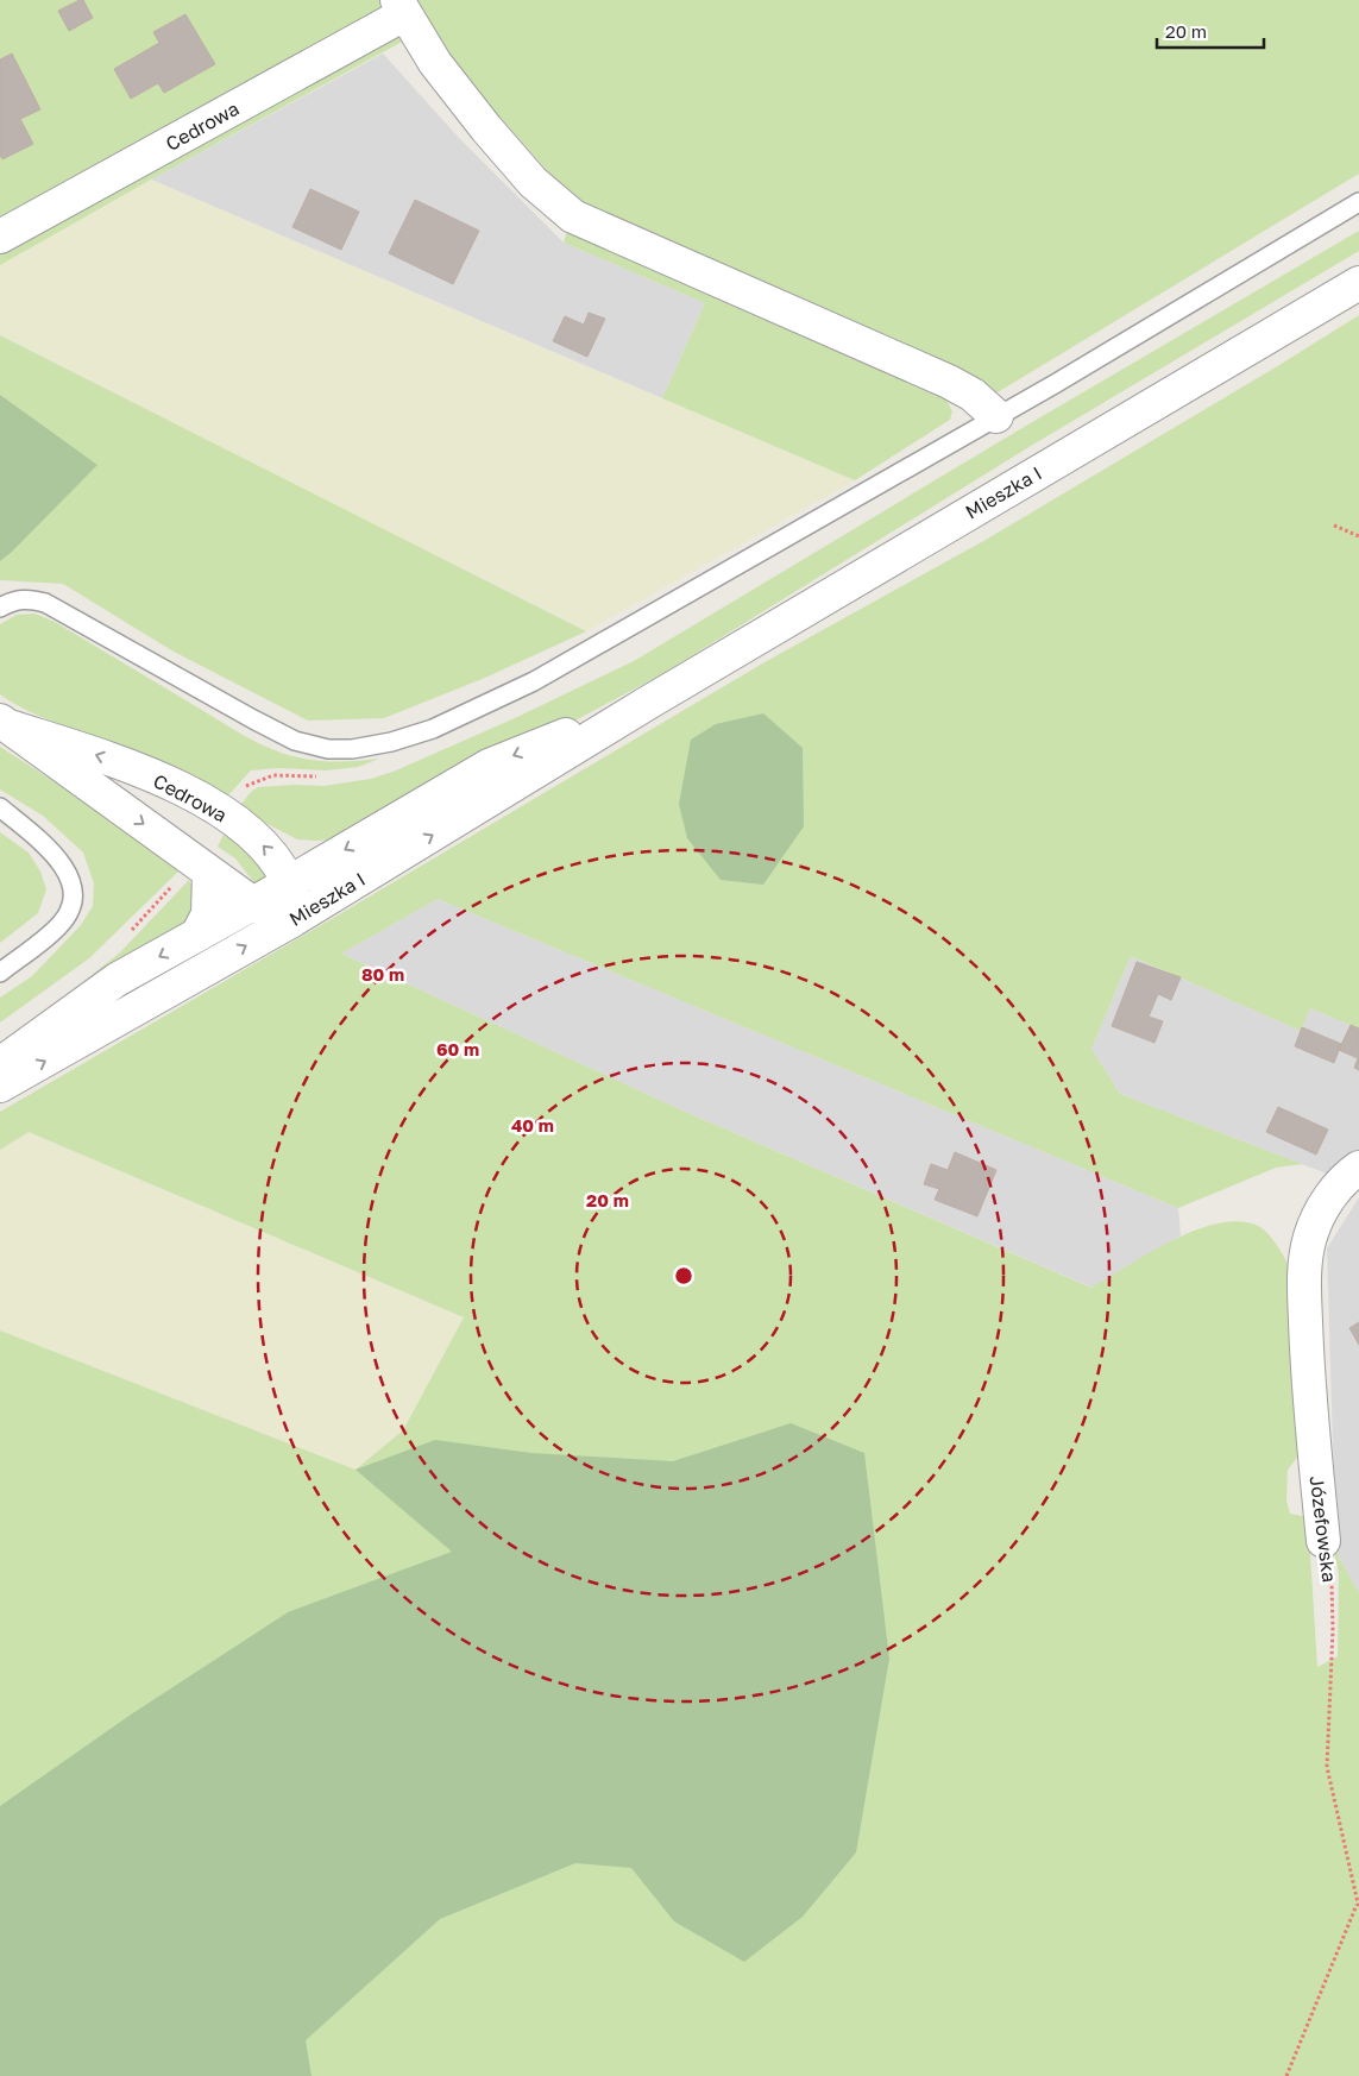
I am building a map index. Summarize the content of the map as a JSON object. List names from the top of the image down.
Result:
{
  "streets": {
    "street": ["Cedrowa", "Mieszka I", "Józefowska"]
  },
  "crossings": [
    ["Cedrowa", "Mieszka I"]
  ],
  "scale_bar": "20 m",
  "rings": [
    "80 m",
    "60 m",
    "40 m",
    "20 m"
  ]
}
